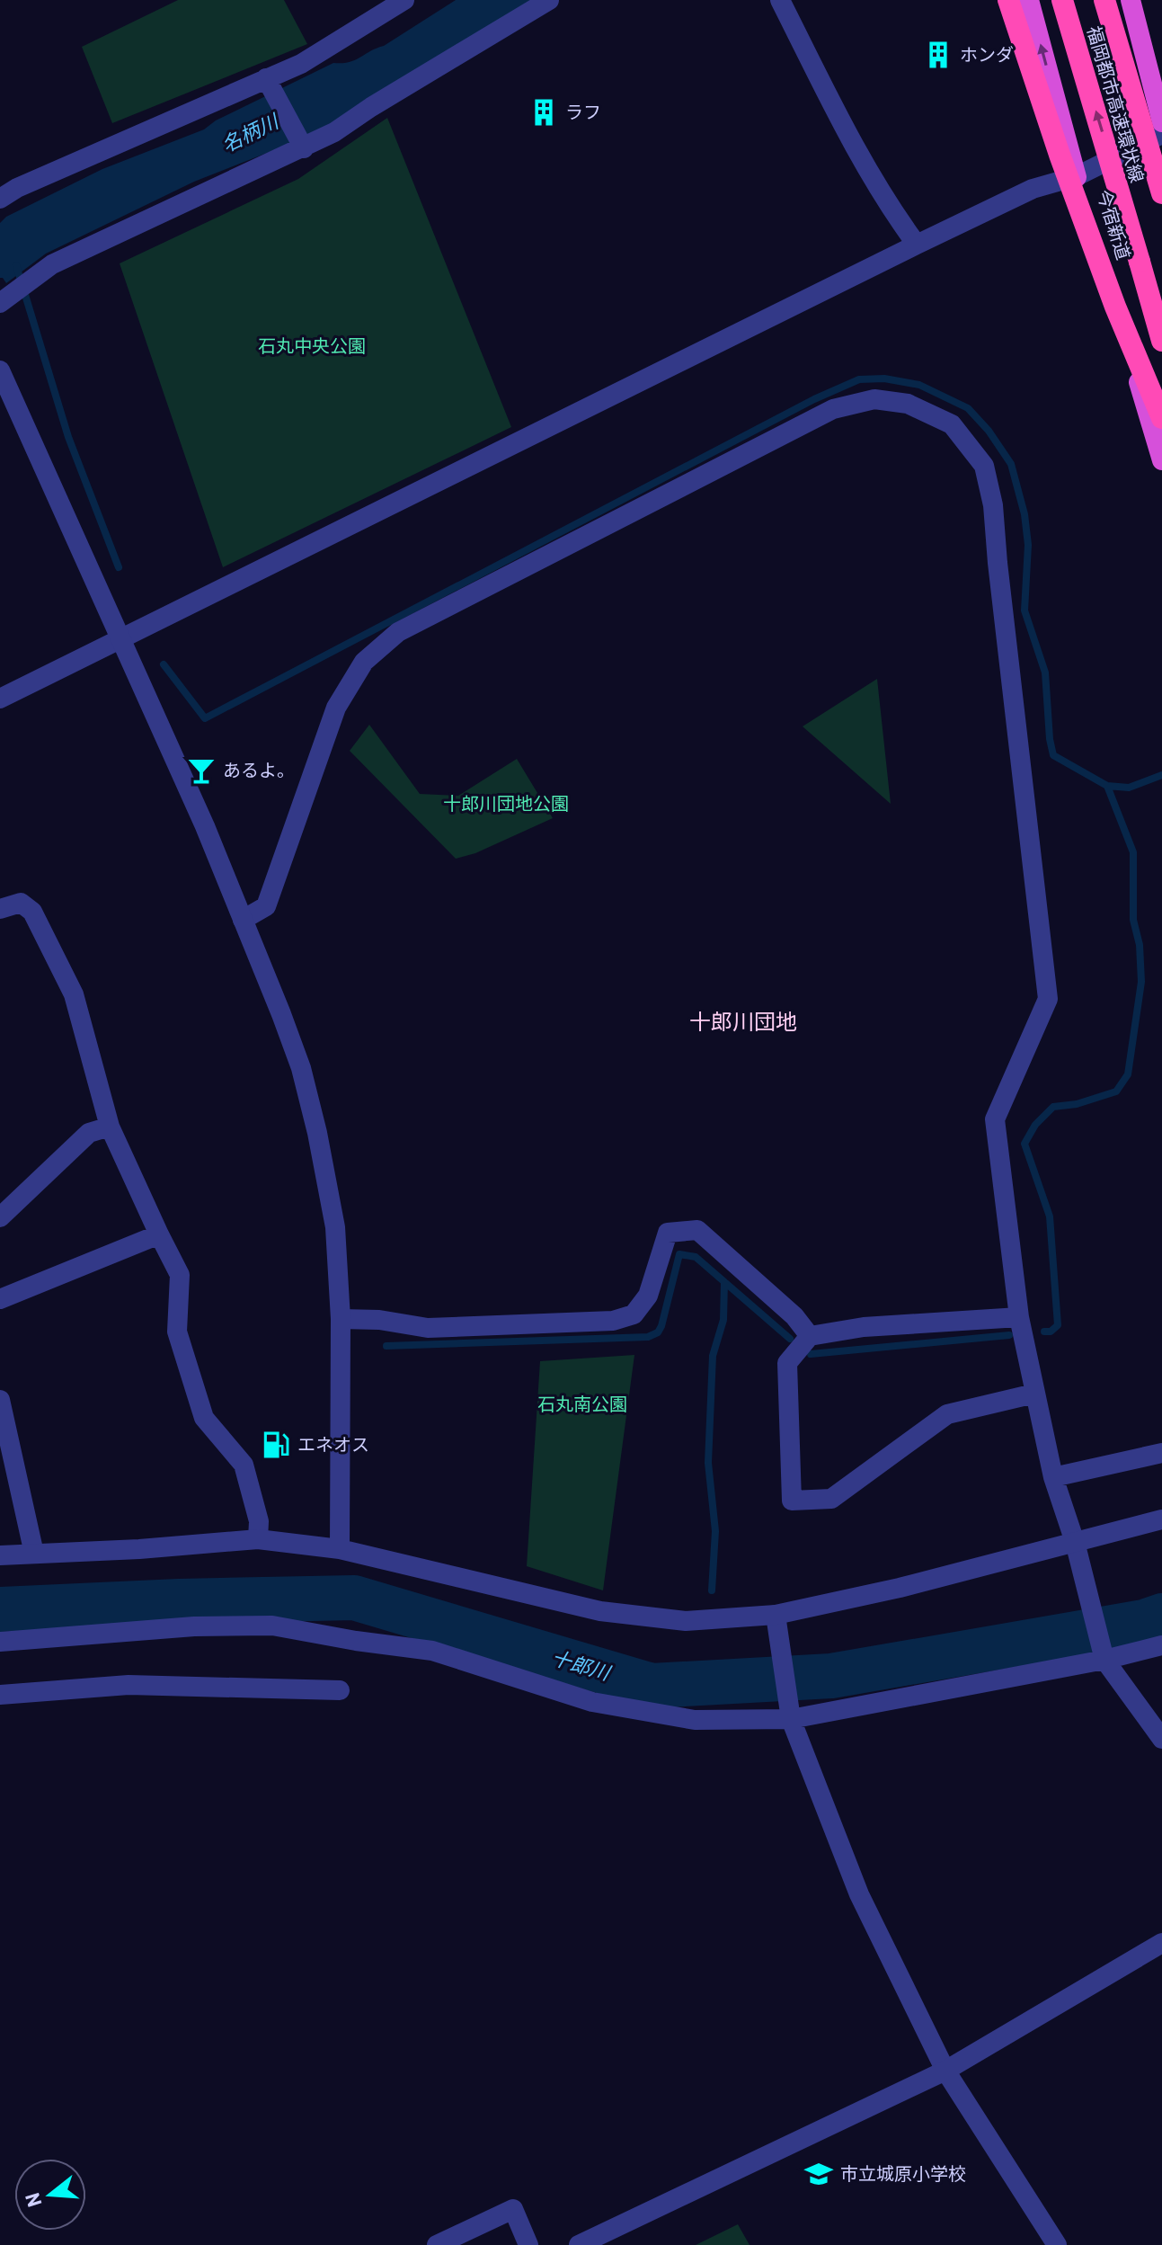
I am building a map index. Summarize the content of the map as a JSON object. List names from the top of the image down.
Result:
{
  "streets": {
    "highway": ["福岡都市高速環状線", "今宿新道"]
  },
  "districts": ["十郎川団地"],
  "water": ["名柄川", "十郎川"],
  "parks": ["石丸中央公園", "十郎川団地公園", "石丸南公園"],
  "places": {
    "building": ["ホンダ", "ラフ"],
    "bar": ["あるよ。"],
    "fuel station": ["エネオス"],
    "school or university": ["市立城原小学校"]
  },
  "north": "left"
}
